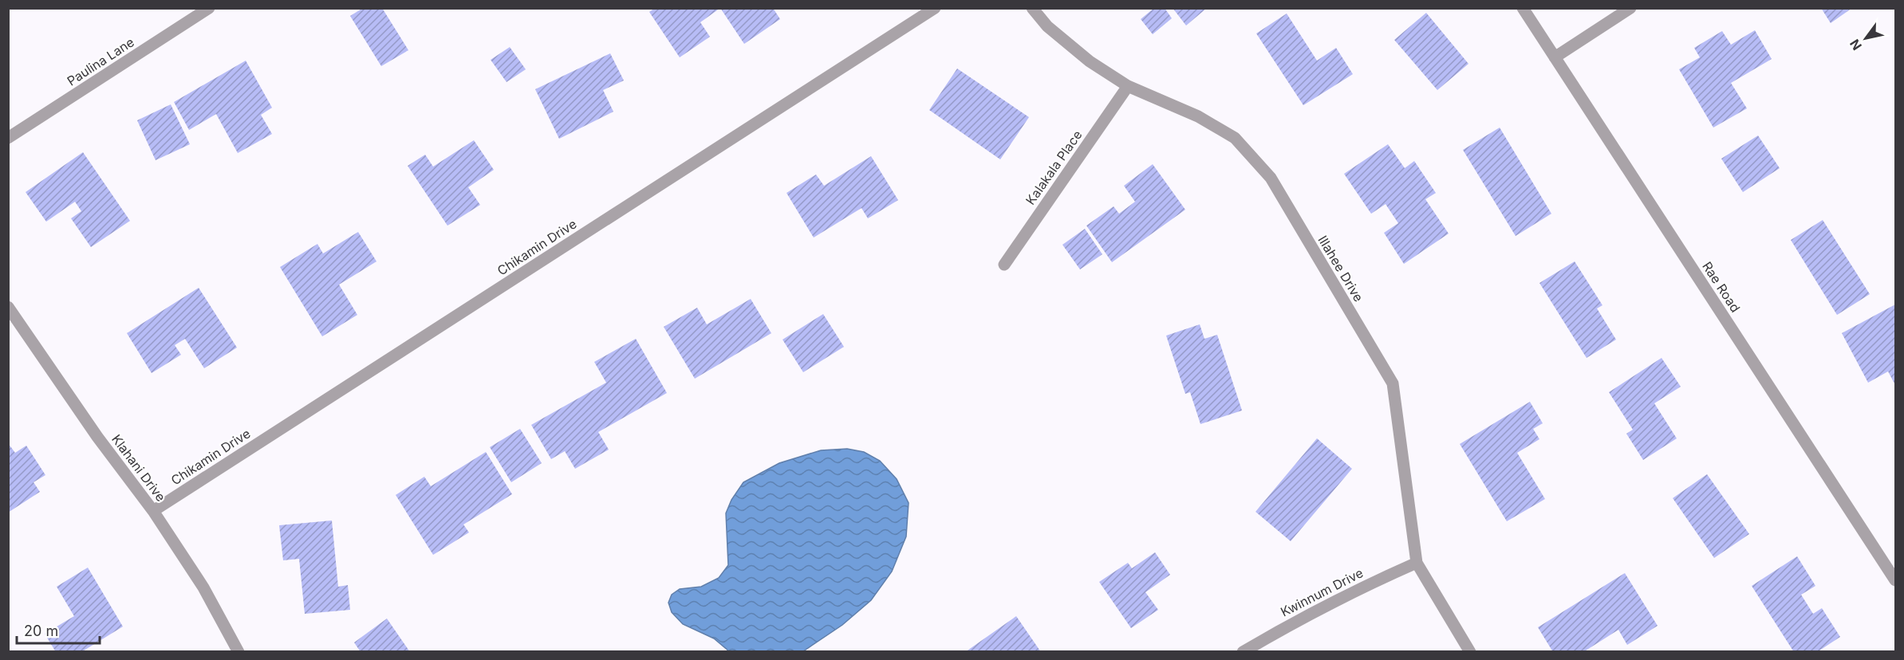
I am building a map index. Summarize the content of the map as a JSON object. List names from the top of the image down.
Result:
{
  "streets": {
    "street": [
      "Paulina Lane",
      "Kalakala Place",
      "Chikamin Drive",
      "Illahee Drive",
      "Rae Road",
      "Klahani Drive",
      "Kwinnum Drive"
    ]
  },
  "crossings": [
    ["Kalakala Place", "Illahee Drive"],
    ["Chikamin Drive", "Klahani Drive"],
    ["Illahee Drive", "Kwinnum Drive"]
  ],
  "scale_bar": "20 m",
  "north": "bottom left"
}
